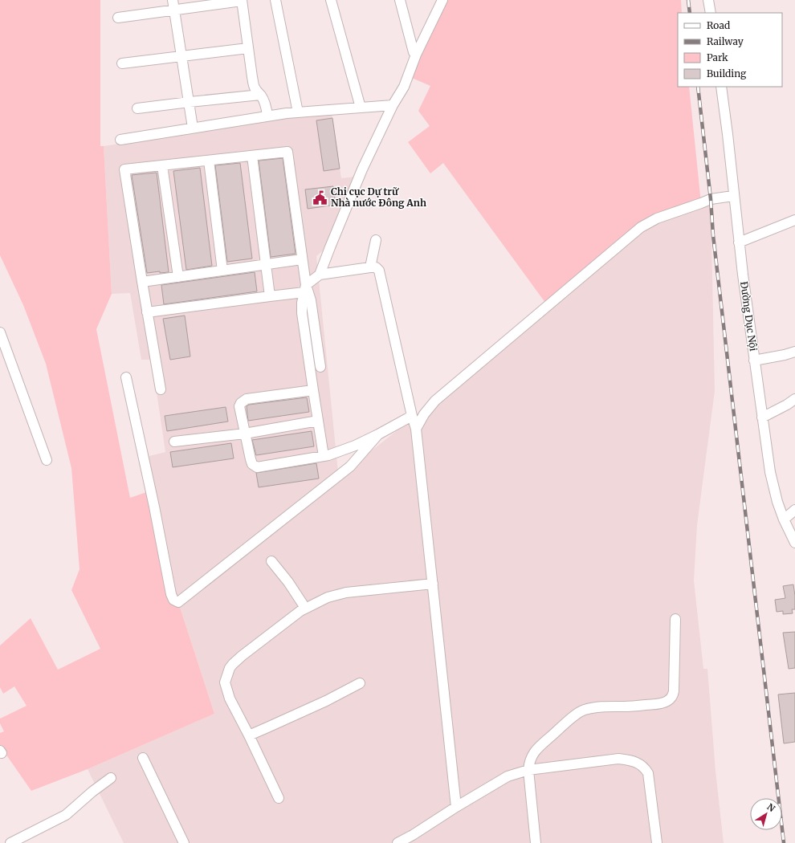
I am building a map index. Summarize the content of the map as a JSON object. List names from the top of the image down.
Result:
{
  "streets": {
    "street": ["Đường Dục Nội"]
  },
  "places": {
    "public building": ["Chi cục Dự trữ Nhà nước Đông Anh"]
  },
  "legend": [
    "Road",
    "Railway",
    "Park",
    "Building"
  ],
  "north": "top right"
}
